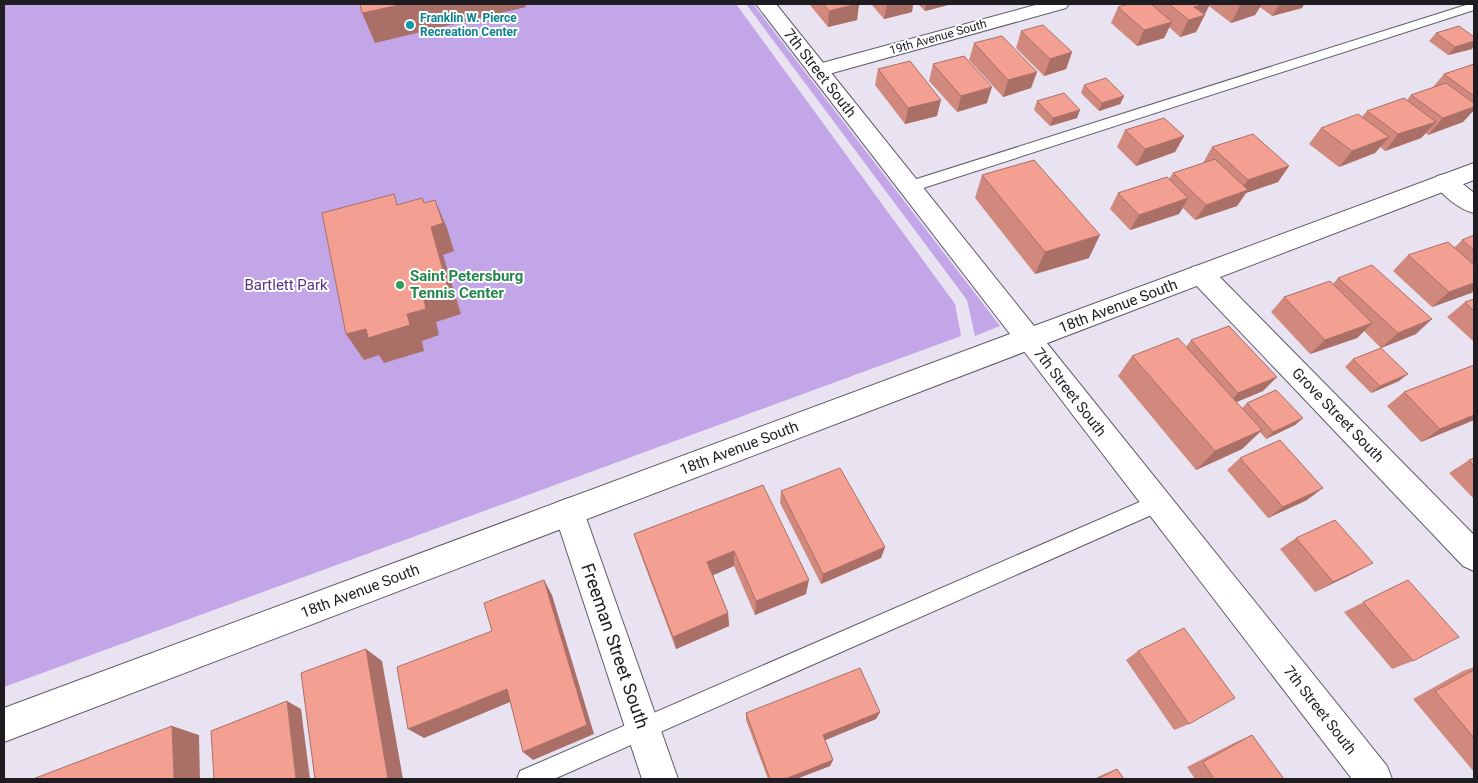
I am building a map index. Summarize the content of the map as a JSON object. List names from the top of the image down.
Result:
{
  "streets": {
    "street": [
      "19th Avenue South",
      "7th Street South",
      "18th Avenue South",
      "Grove Street South",
      "Freeman Street South"
    ]
  },
  "crossings": [
    ["19th Avenue South", "7th Street South"],
    ["7th Street South", "18th Avenue South"],
    ["18th Avenue South", "Grove Street South"],
    ["18th Avenue South", "Freeman Street South"]
  ],
  "parks": ["Bartlett Park"],
  "places": ["Franklin W. Pierce Recreation Center", "Saint Petersburg Tennis Center"]
}
